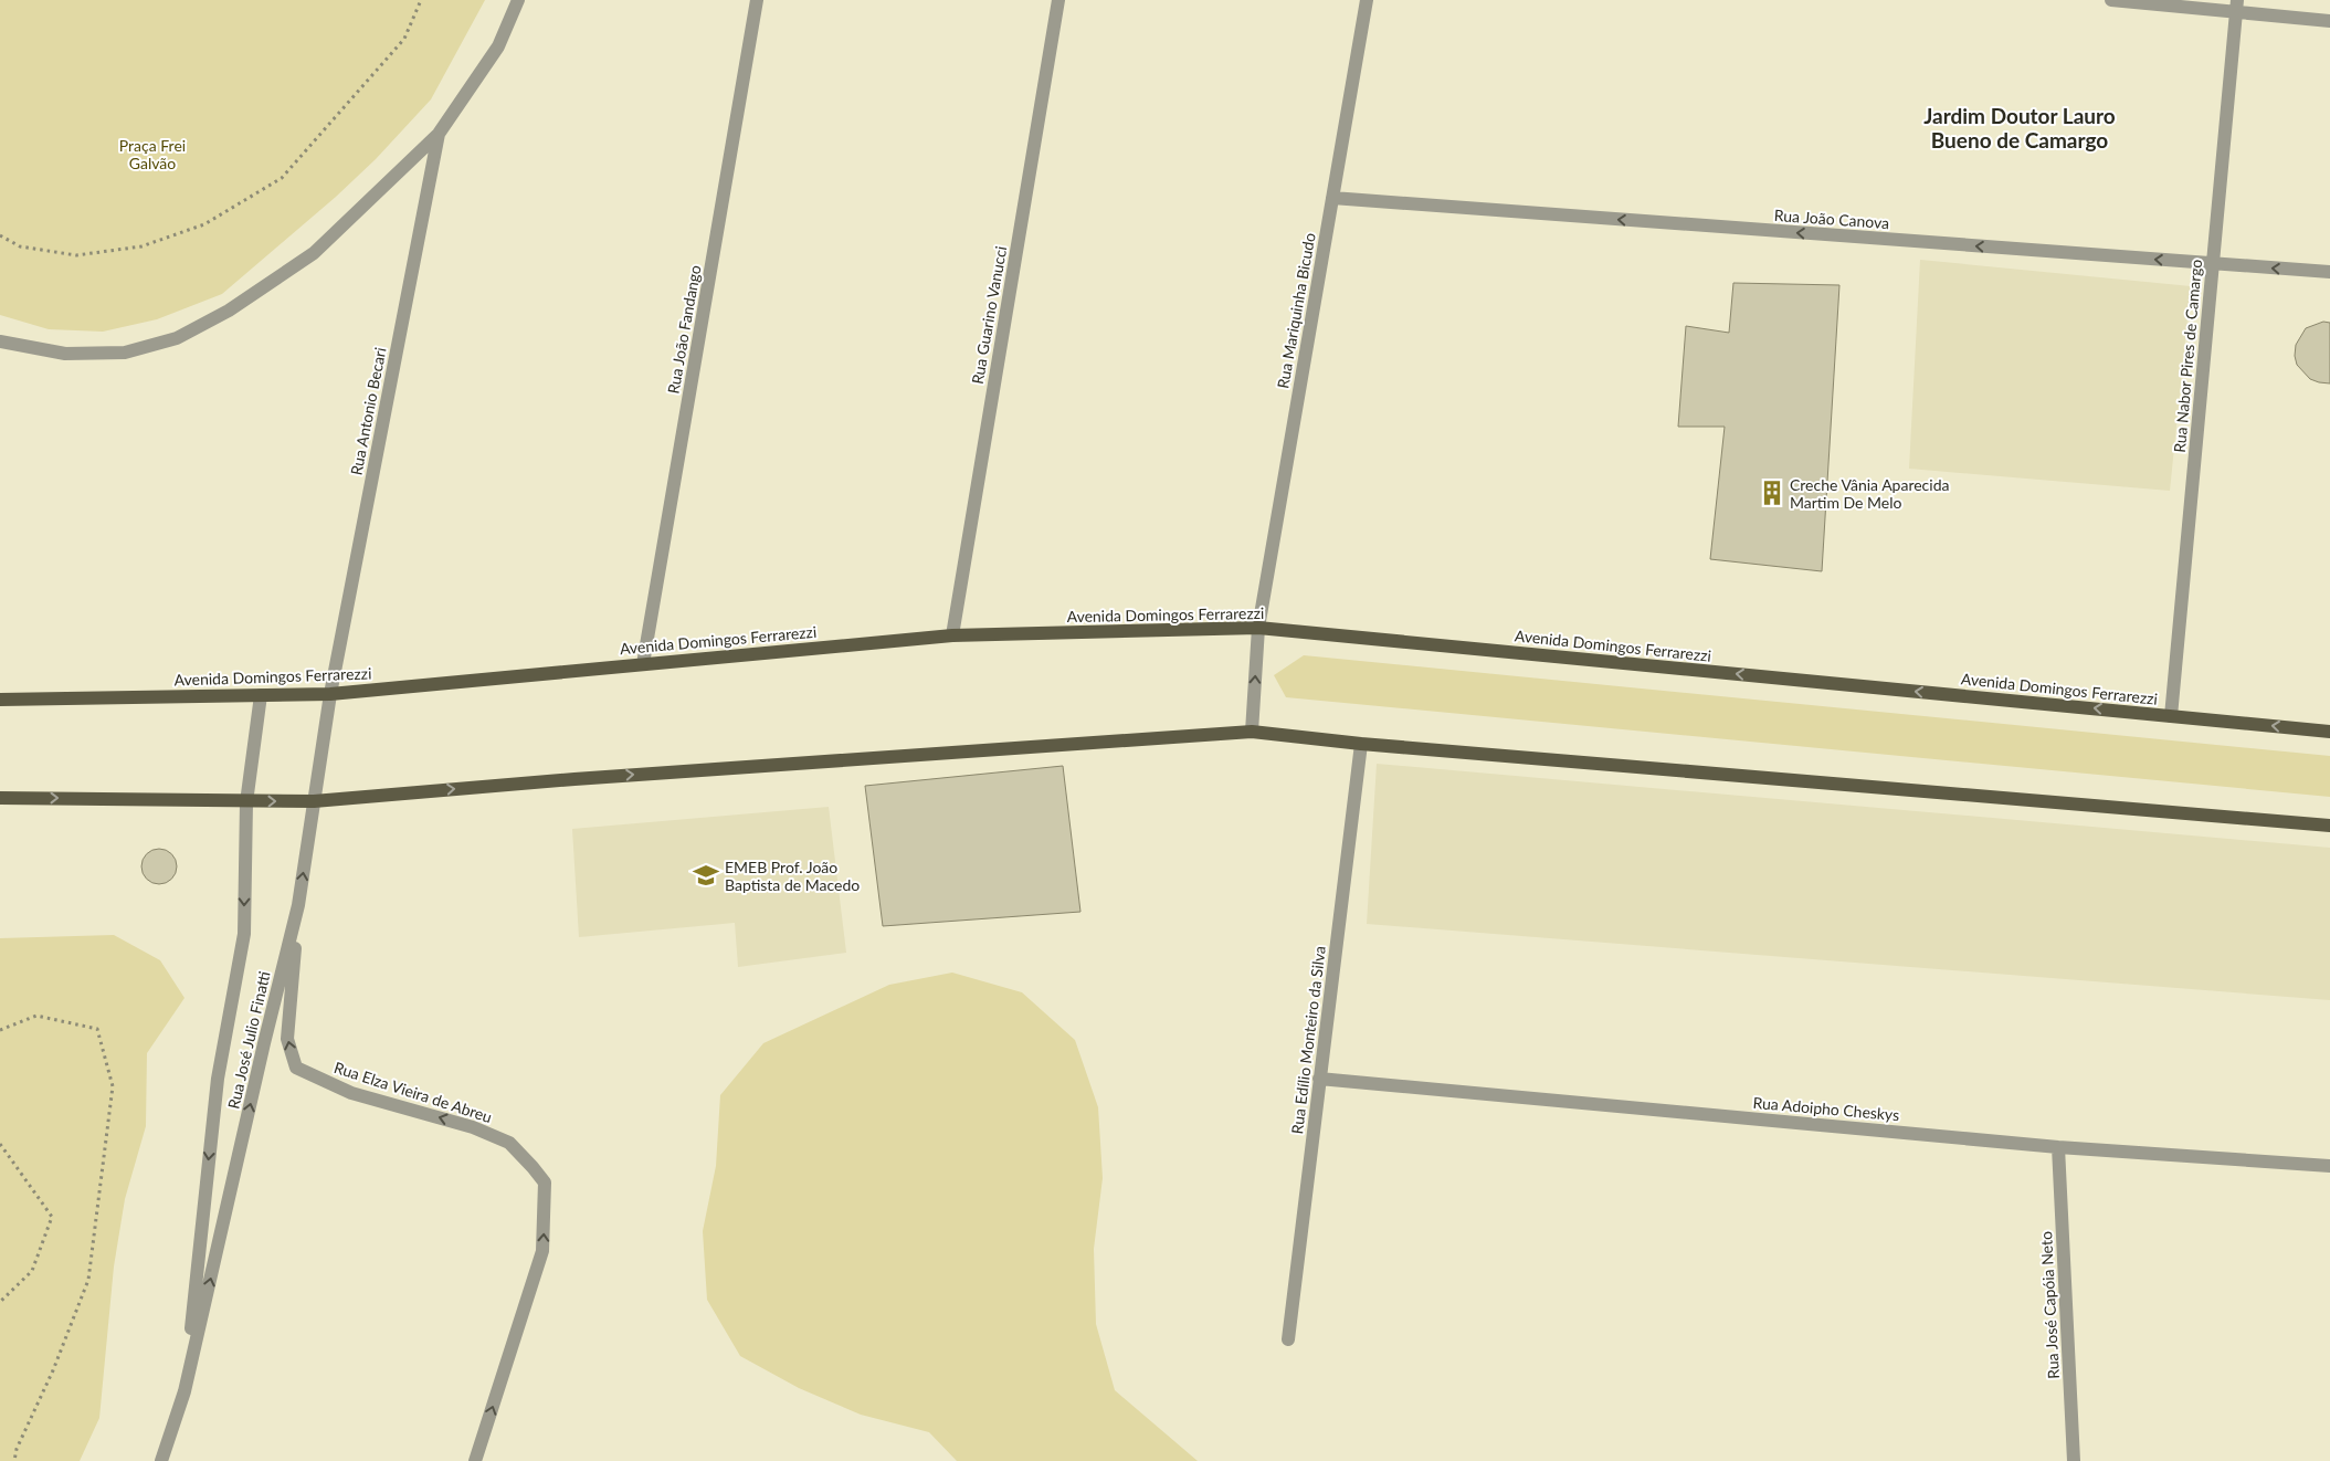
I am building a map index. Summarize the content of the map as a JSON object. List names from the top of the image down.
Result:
{
  "streets": {
    "main road": ["Avenida Domingos Ferrarezzi"],
    "street": [
      "Rua João Canova",
      "Rua Mariquinha Bicudo",
      "Rua Guarino Vanucci",
      "Rua João Fandango",
      "Rua Nabor Pires de Camargo",
      "Rua Antonio Becari",
      "Rua José Julio Finatti",
      "Rua Edílio Monteiro da Silva",
      "Rua Elza Vieira de Abreu",
      "Rua Adoipho Cheskys",
      "Rua José Capóia Neto"
    ]
  },
  "crossings": [
    ["Rua João Canova", "Rua Mariquinha Bicudo"],
    ["Rua João Canova", "Rua Nabor Pires de Camargo"],
    ["Rua Mariquinha Bicudo", "Avenida Domingos Ferrarezzi"],
    ["Rua Guarino Vanucci", "Avenida Domingos Ferrarezzi"],
    ["Rua João Fandango", "Avenida Domingos Ferrarezzi"],
    ["Rua Nabor Pires de Camargo", "Avenida Domingos Ferrarezzi"],
    ["Rua Antonio Becari", "Avenida Domingos Ferrarezzi"],
    ["Rua Antonio Becari", "Rua José Julio Finatti"],
    ["Avenida Domingos Ferrarezzi", "Rua José Julio Finatti"],
    ["Rua José Julio Finatti", "Rua Elza Vieira de Abreu"],
    ["Rua Edílio Monteiro da Silva", "Rua Adoipho Cheskys"],
    ["Rua Adoipho Cheskys", "Rua José Capóia Neto"]
  ],
  "one_way": ["Rua João Canova"],
  "districts": ["Jardim Doutor Lauro Bueno de Camargo"],
  "parks": ["Praça Frei Galvão"],
  "places": {
    "building": ["Creche Vânia Aparecida Martim De Melo"],
    "school or university": ["EMEB Prof. João Baptista de Macedo"]
  }
}
